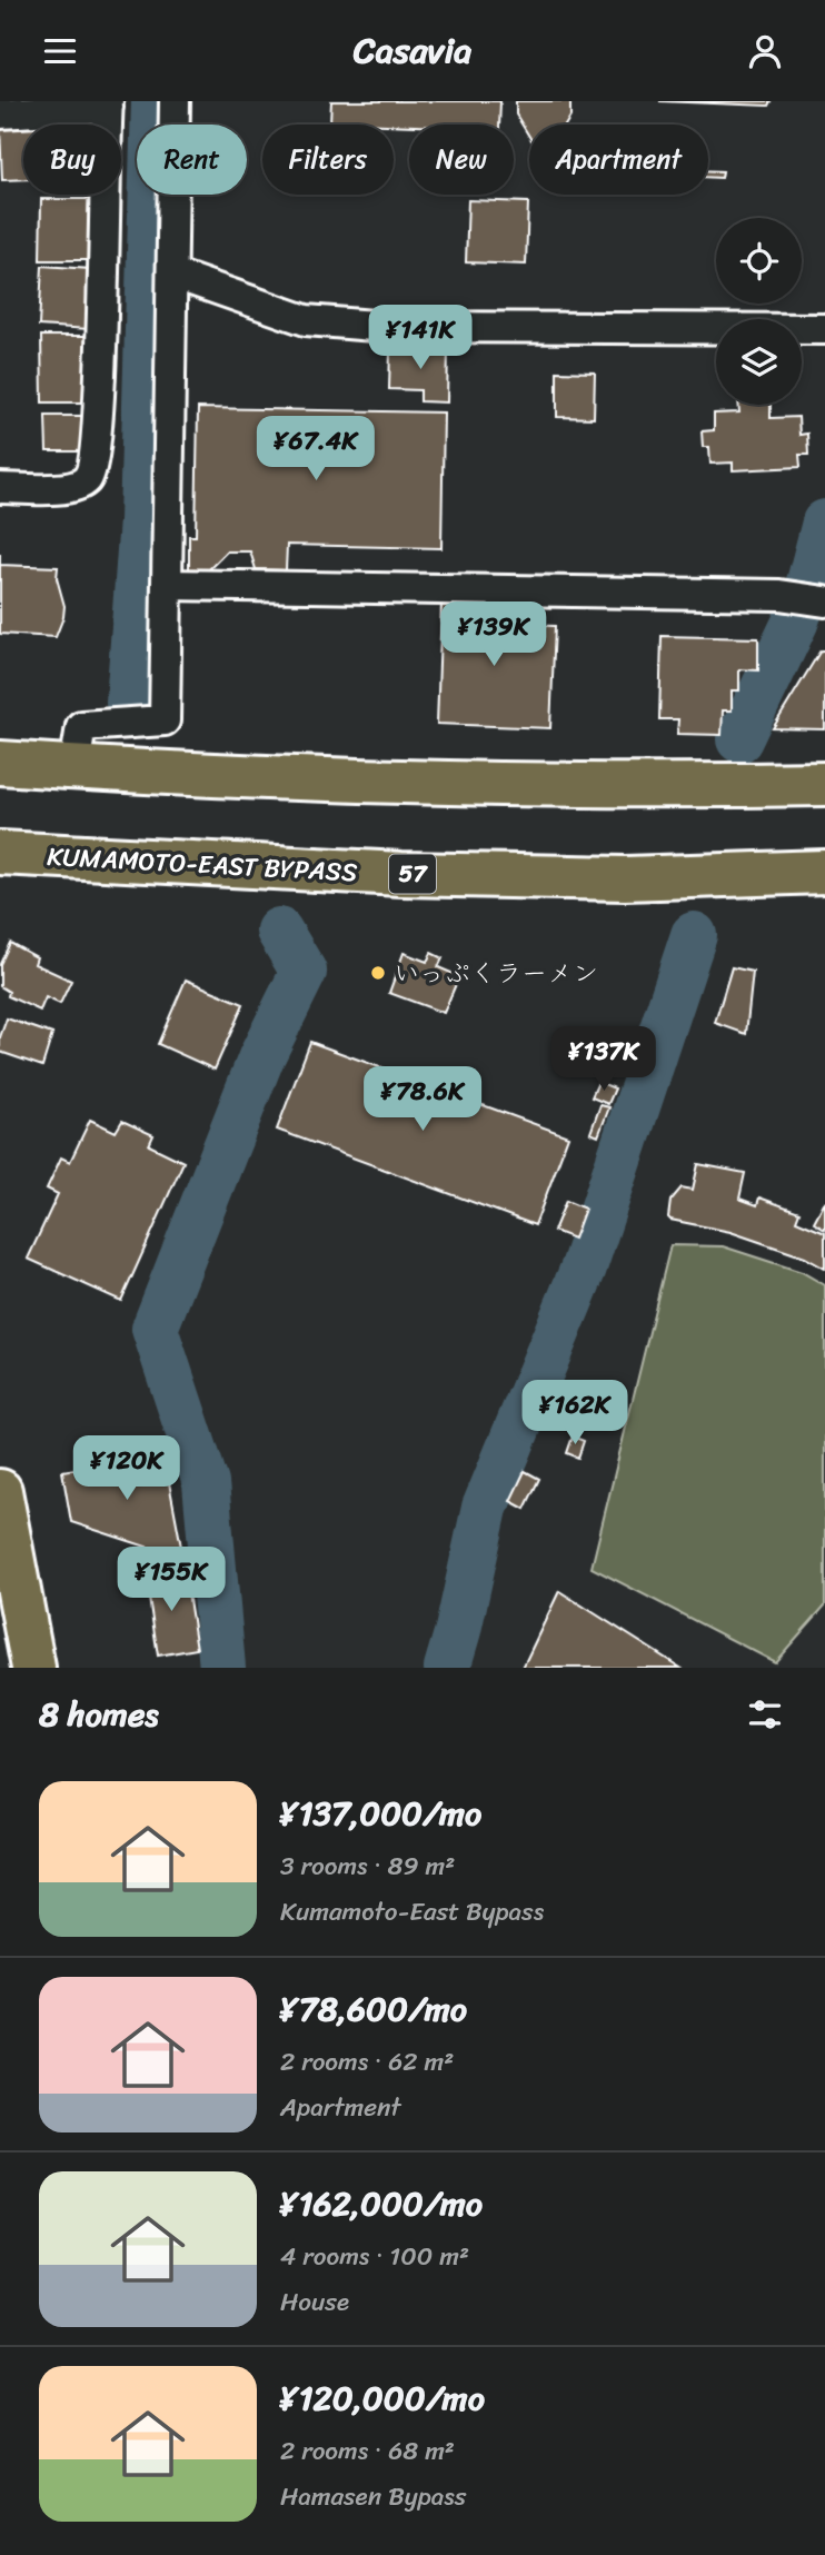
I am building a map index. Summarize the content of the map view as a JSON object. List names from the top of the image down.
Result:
{
  "streets": {
    "highway": ["KUMAMOTO-EAST BYPASS", "57"]
  },
  "places": ["いっぷくラーメン"],
  "page": {
    "header": "Casavia",
    "chip": [
      "Buy",
      "Rent",
      "Filters",
      "New",
      "Apartment"
    ],
    "price": [
      "¥141K",
      "¥67.4K",
      "¥139K",
      "¥137K",
      "¥78.6K",
      "¥162K",
      "¥120K",
      "¥155K"
    ],
    "heading": "8 homes",
    "list": [
      {
        "name": "¥137,000/mo",
        "note": "3 rooms · 89 m² · Kumamoto-East Bypass"
      },
      {
        "name": "¥78,600/mo",
        "note": "2 rooms · 62 m² · Apartment"
      },
      {
        "name": "¥162,000/mo",
        "note": "4 rooms · 100 m² · House"
      },
      {
        "name": "¥120,000/mo",
        "note": "2 rooms · 68 m² · Hamasen Bypass"
      }
    ]
  }
}
